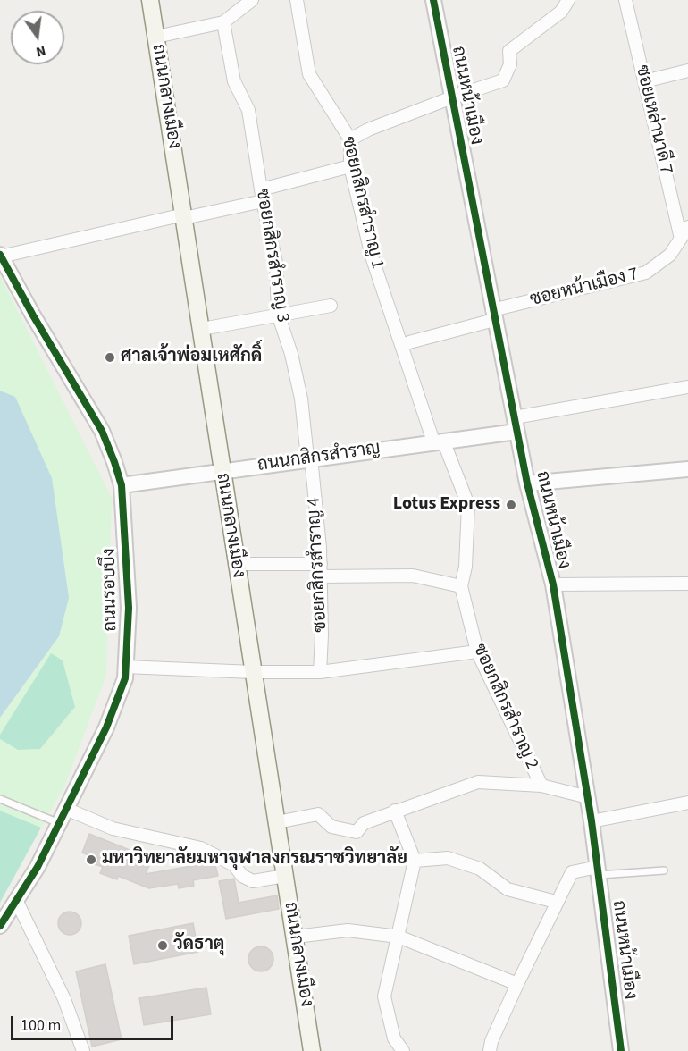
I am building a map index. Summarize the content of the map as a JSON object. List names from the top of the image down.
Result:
{
  "streets": {
    "main road": ["ถนนกลางเมือง"],
    "street": [
      "ถนนหน้าเมือง",
      "ซอยเหล่านาดี 7",
      "ซอยกสิกรสำราญ 1",
      "ซอยกสิกรสำราญ 3",
      "ซอยหน้าเมือง 7",
      "ถนนกสิกรสำราญ",
      "ซอยกสิกรสำราญ 4",
      "ถนนรอบบึง",
      "ซอยกสิกรสำราญ 2"
    ]
  },
  "crossings": [
    ["ถนนหน้าเมือง", "ซอยหน้าเมือง 7"],
    ["ถนนหน้าเมือง", "ถนนกสิกรสำราญ"],
    ["ถนนกลางเมือง", "ถนนกสิกรสำราญ"],
    ["ซอยเหล่านาดี 7", "ซอยหน้าเมือง 7"],
    ["ซอยกสิกรสำราญ 1", "ถนนกสิกรสำราญ"],
    ["ซอยกสิกรสำราญ 1", "ซอยกสิกรสำราญ 2"],
    ["ซอยกสิกรสำราญ 3", "ถนนกสิกรสำราญ"],
    ["ซอยกสิกรสำราญ 3", "ซอยกสิกรสำราญ 4"],
    ["ถนนกสิกรสำราญ", "ซอยกสิกรสำราญ 4"],
    ["ถนนกสิกรสำราญ", "ถนนรอบบึง"],
    ["ถนนกสิกรสำราญ", "ซอยกสิกรสำราญ 2"]
  ],
  "places": [
    "ศาลเจ้าพ่อมเหศักดิ์",
    "Lotus Express",
    "มหาวิทยาลัยมหาจุฬาลงกรณราชวิทยาลัย",
    "วัดธาตุ"
  ],
  "scale_bar": "100 m",
  "north": "bottom"
}
